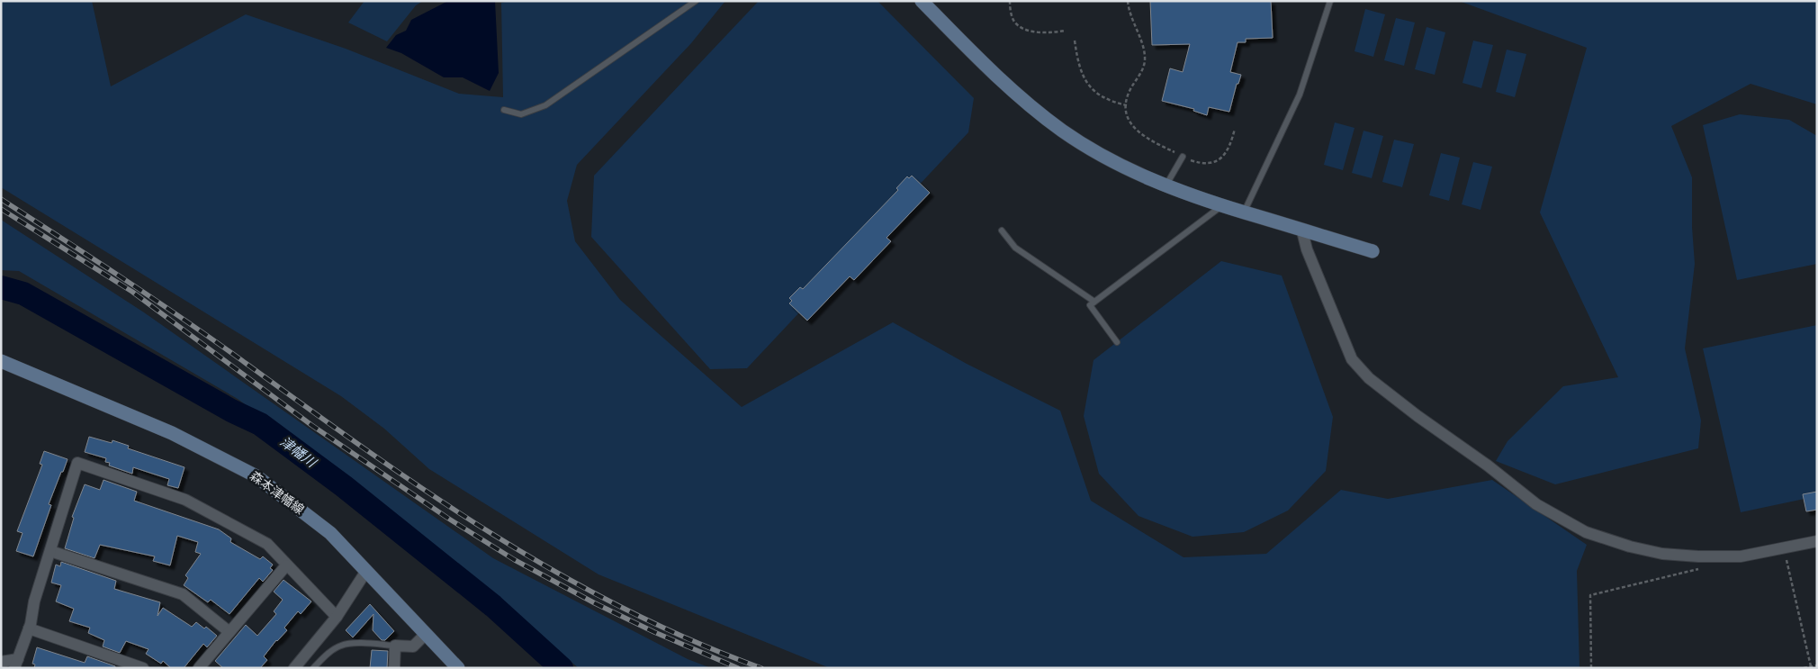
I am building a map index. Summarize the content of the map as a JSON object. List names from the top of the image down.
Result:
{
  "streets": {
    "main road": ["森本津幡線"]
  },
  "water": ["津幡川"]
}
